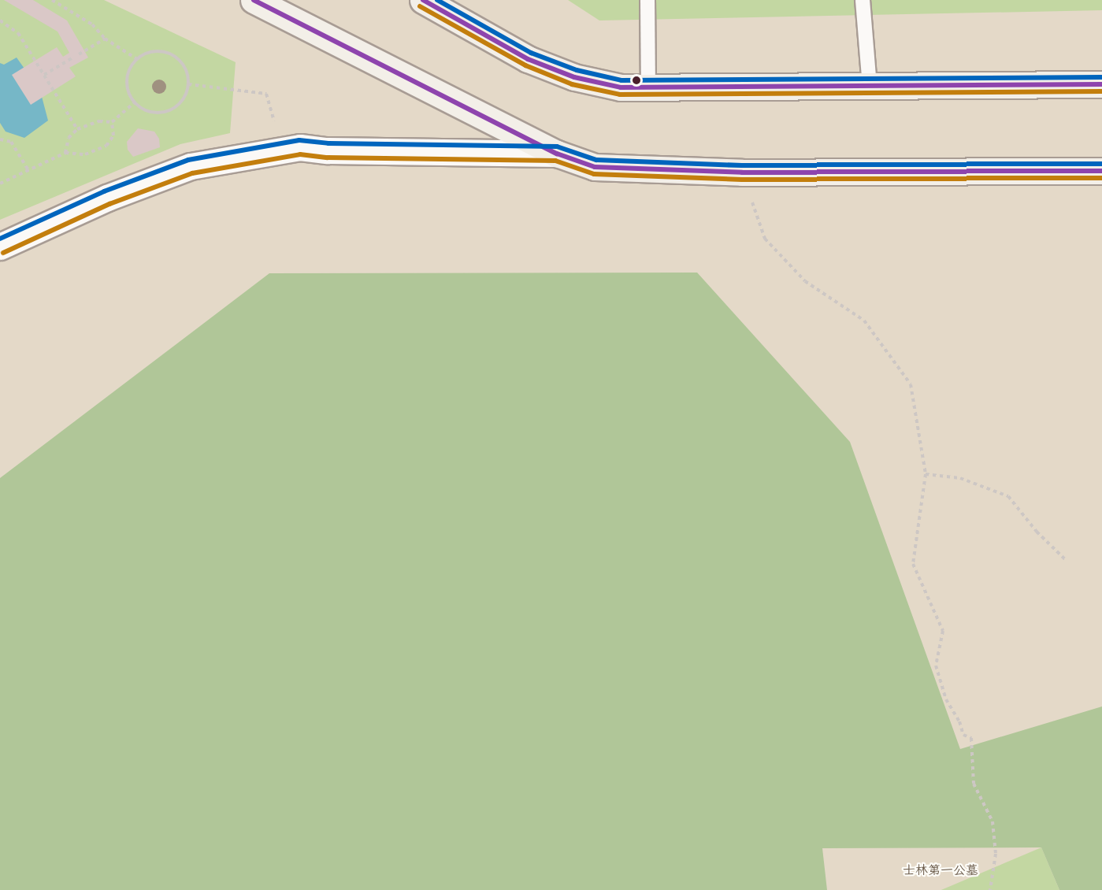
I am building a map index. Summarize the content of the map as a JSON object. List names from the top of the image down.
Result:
{
  "parks": ["士林第一公墓"]
}
